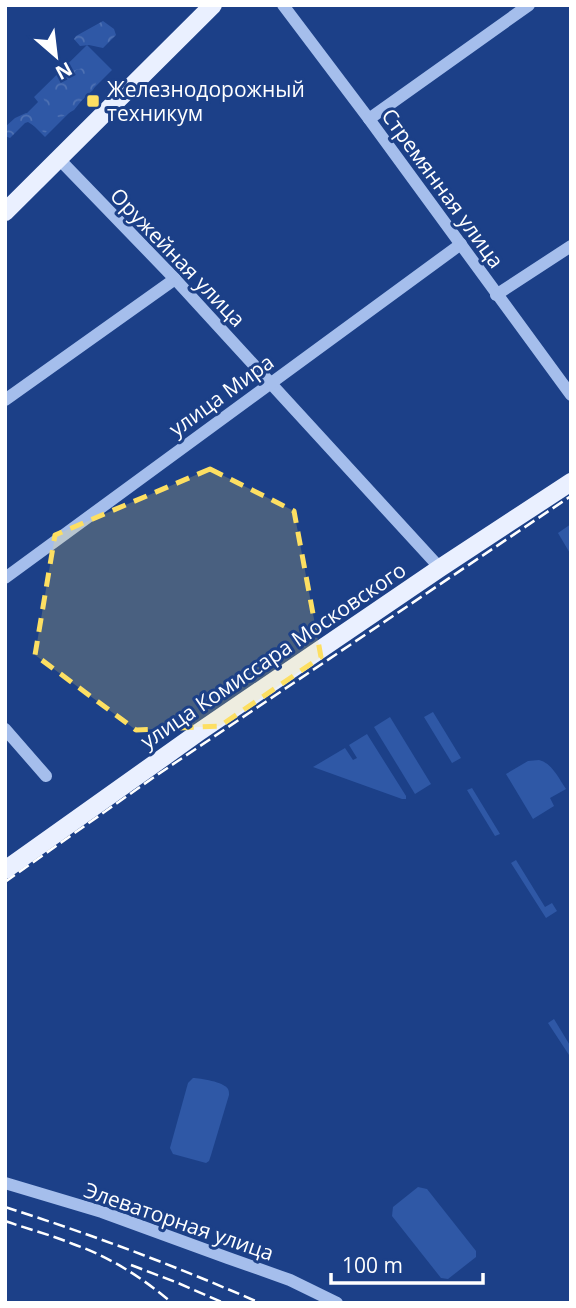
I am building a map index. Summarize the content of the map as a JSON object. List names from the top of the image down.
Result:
{
  "streets": {
    "main road": ["улица Комиссара Московского"],
    "street": [
      "Стремянная улица",
      "Оружейная улица",
      "улица Мира",
      "Элеваторная улица"
    ]
  },
  "crossings": [
    ["Стремянная улица", "улица Мира"],
    ["Оружейная улица", "улица Мира"],
    ["Оружейная улица", "улица Комиссара Московского"]
  ],
  "places": {
    "transit": ["Железнодорожный техникум"]
  },
  "scale_bar": "100 m",
  "north": "bottom right"
}
